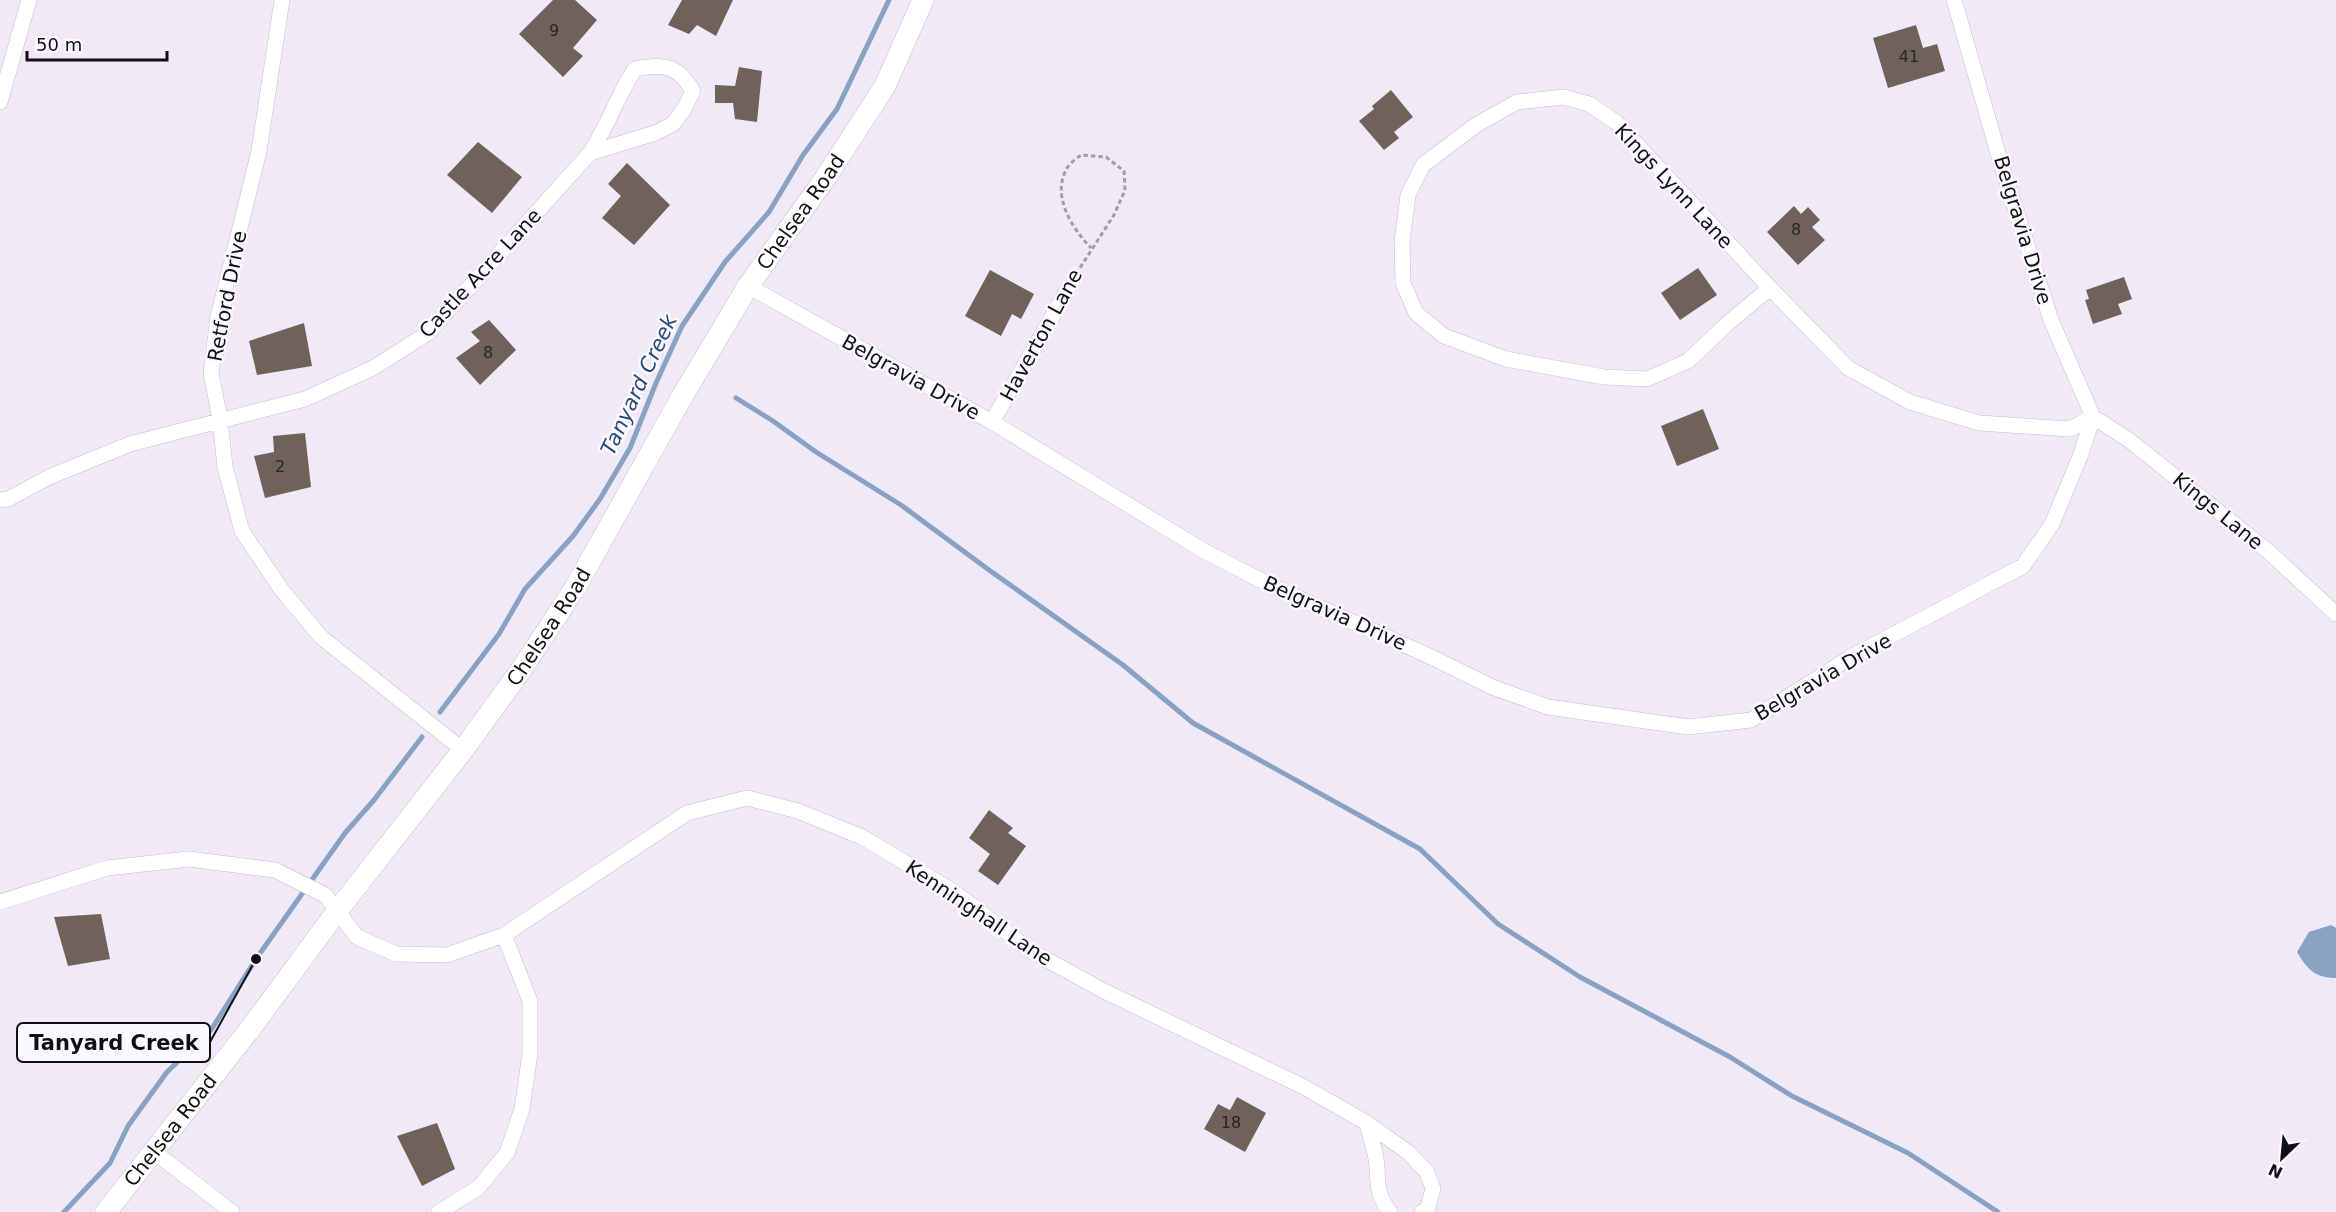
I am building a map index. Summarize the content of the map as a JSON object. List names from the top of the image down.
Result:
{
  "streets": {
    "street": [
      "Kings Lynn Lane",
      "Chelsea Road",
      "Belgravia Drive",
      "Castle Acre Lane",
      "Retford Drive",
      "Haverton Lane",
      "Kings Lane",
      "Kenninghall Lane"
    ]
  },
  "crossings": [
    ["Kings Lynn Lane", "Belgravia Drive"],
    ["Kings Lynn Lane", "Kings Lane"],
    ["Chelsea Road", "Belgravia Drive"],
    ["Chelsea Road", "Retford Drive"],
    ["Chelsea Road", "Kenninghall Lane"],
    ["Belgravia Drive", "Haverton Lane"],
    ["Belgravia Drive", "Kings Lane"],
    ["Castle Acre Lane", "Retford Drive"]
  ],
  "water": ["Tanyard Creek"],
  "places": ["Tanyard Creek"],
  "house_numbers": [
    "9",
    "41",
    "8",
    "8",
    "2",
    "18"
  ],
  "scale_bar": "50 m",
  "north": "bottom left"
}
